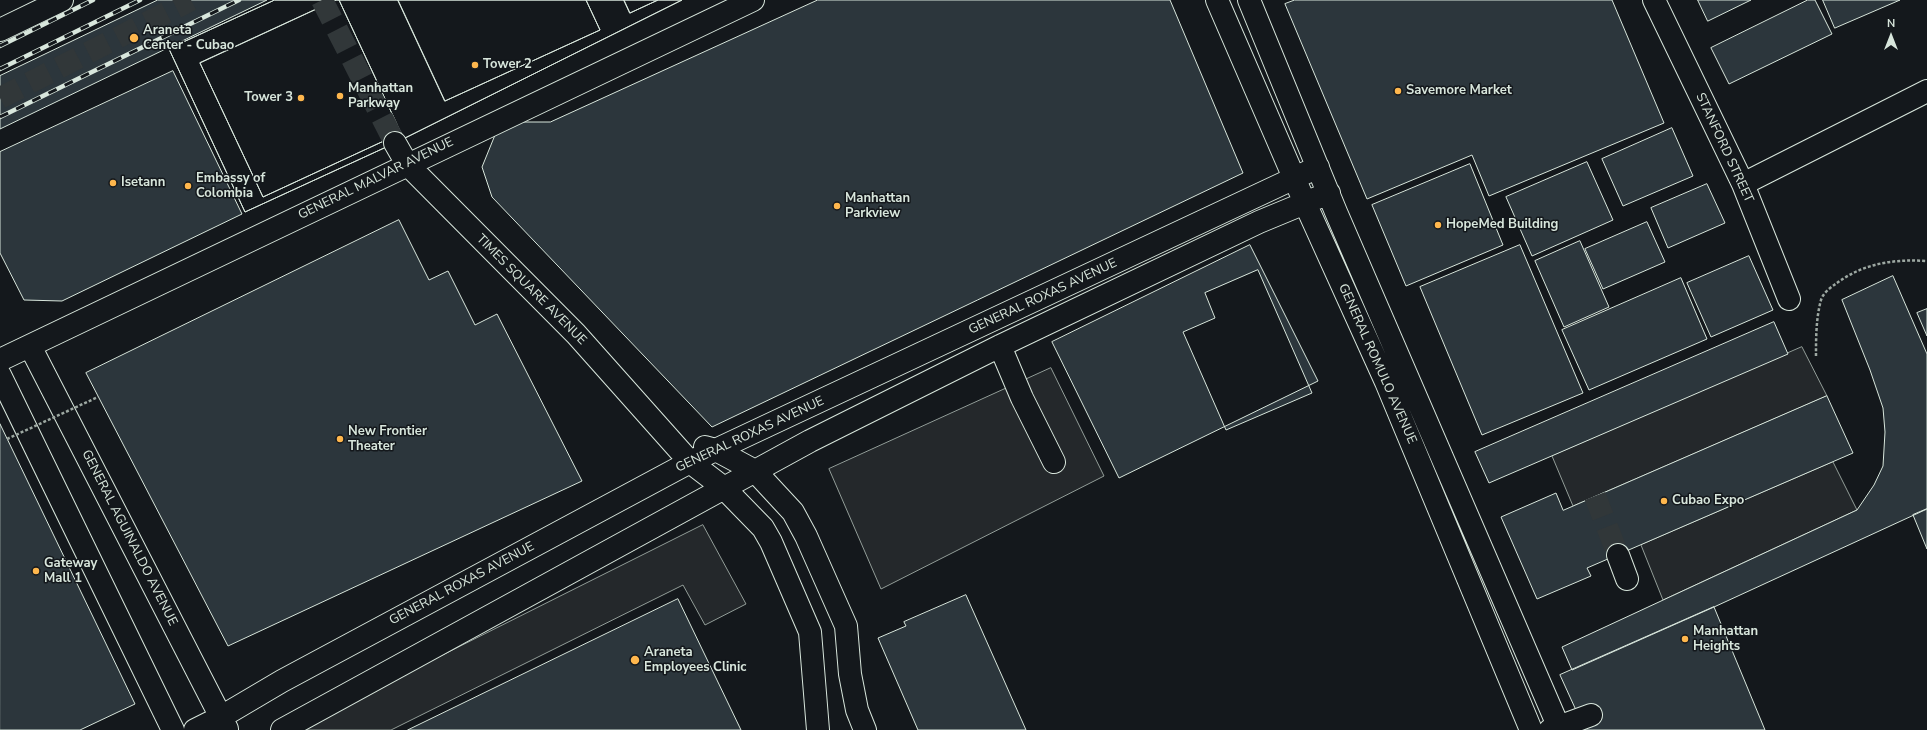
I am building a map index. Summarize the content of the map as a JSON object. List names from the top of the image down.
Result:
{
  "streets": {
    "street": [
      "STANFORD STREET",
      "GENERAL MALVAR AVENUE",
      "TIMES SQUARE AVENUE",
      "GENERAL ROXAS AVENUE",
      "GENERAL ROMULO AVENUE",
      "GENERAL AGUINALDO AVENUE"
    ]
  },
  "crossings": [
    ["GENERAL MALVAR AVENUE", "TIMES SQUARE AVENUE"],
    ["GENERAL MALVAR AVENUE", "GENERAL AGUINALDO AVENUE"],
    ["TIMES SQUARE AVENUE", "GENERAL ROXAS AVENUE"],
    ["GENERAL ROXAS AVENUE", "GENERAL ROMULO AVENUE"],
    ["GENERAL ROXAS AVENUE", "GENERAL AGUINALDO AVENUE"]
  ],
  "places": [
    "Araneta Center - Cubao",
    "Tower 2",
    "Savemore Market",
    "Manhattan Parkway",
    "Tower 3",
    "Isetann",
    "Embassy of Colombia",
    "Manhattan Parkview",
    "HopeMed Building",
    "New Frontier Theater",
    "Cubao Expo",
    "Gateway Mall 1",
    "Manhattan Heights",
    "Araneta Employees Clinic"
  ],
  "north": "top"
}
